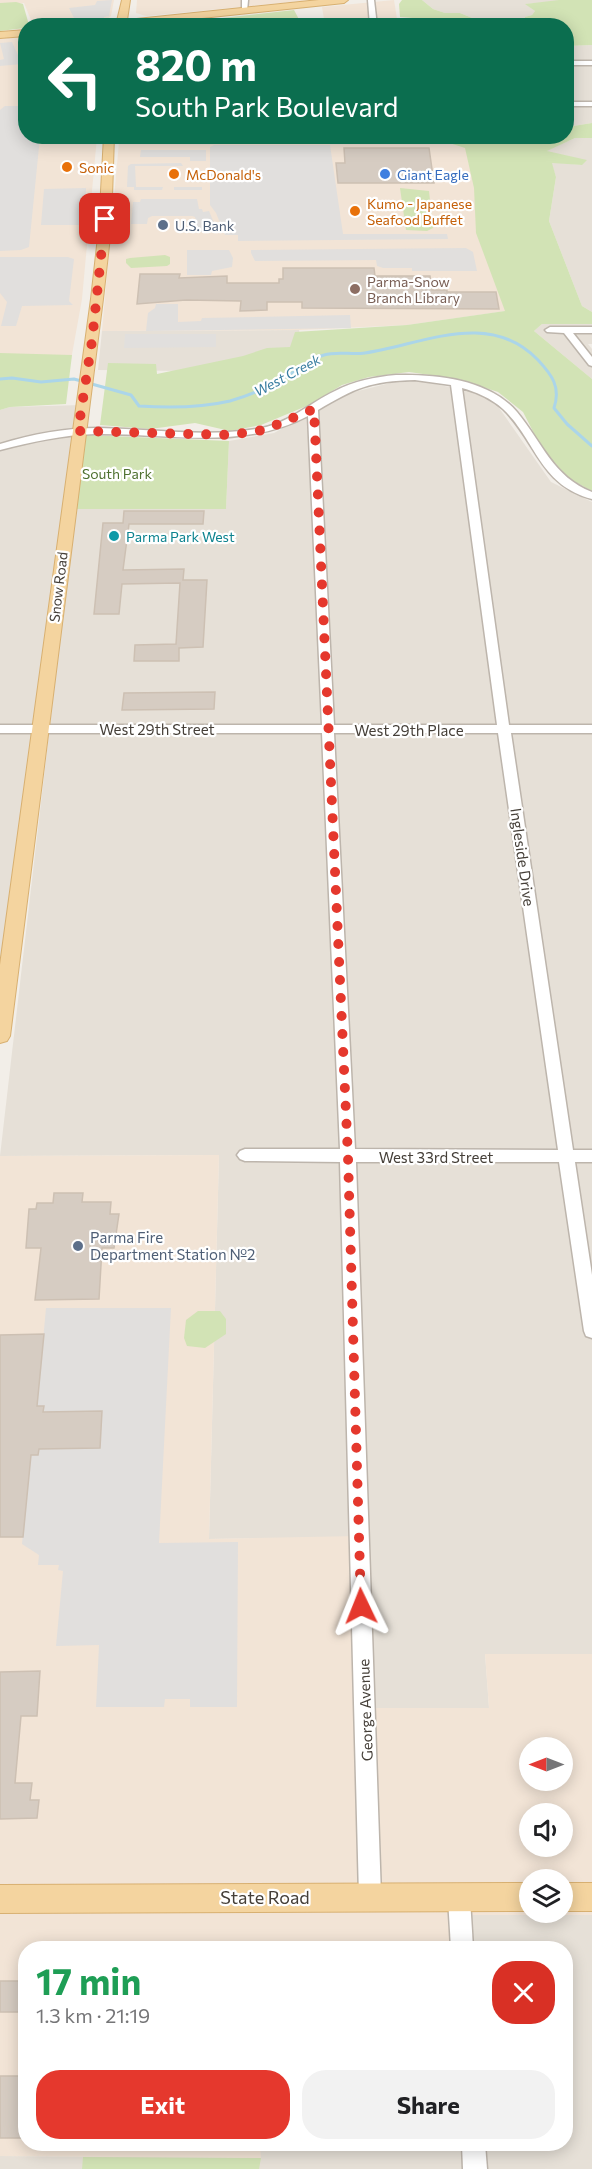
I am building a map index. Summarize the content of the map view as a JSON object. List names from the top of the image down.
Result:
{
  "streets": {
    "main road": ["Snow Road", "State Road"],
    "street": [
      "West 29th Street",
      "West 29th Place",
      "Ingleside Drive",
      "West 33rd Street",
      "George Avenue"
    ]
  },
  "crossings": [
    ["Snow Road", "West 29th Street"],
    ["West 29th Street", "West 29th Place"],
    ["West 29th Street", "George Avenue"],
    ["West 29th Place", "Ingleside Drive"],
    ["West 29th Place", "George Avenue"],
    ["Ingleside Drive", "West 33rd Street"],
    ["West 33rd Street", "George Avenue"],
    ["George Avenue", "State Road"]
  ],
  "water": ["West Creek"],
  "parks": ["South Park"],
  "places": [
    "Sonic",
    "McDonald's",
    "Giant Eagle",
    "Kumo - Japanese Seafood Buffet",
    "U.S. Bank",
    "Parma-Snow Branch Library",
    "Parma Park West",
    "Parma Fire Department Station №2"
  ],
  "north": "left",
  "page": {
    "turn": ["820 m", "South Park Boulevard"],
    "heading": ["17 min", "1.3 km · 21:19"],
    "buttons": ["Exit", "Share"]
  }
}
